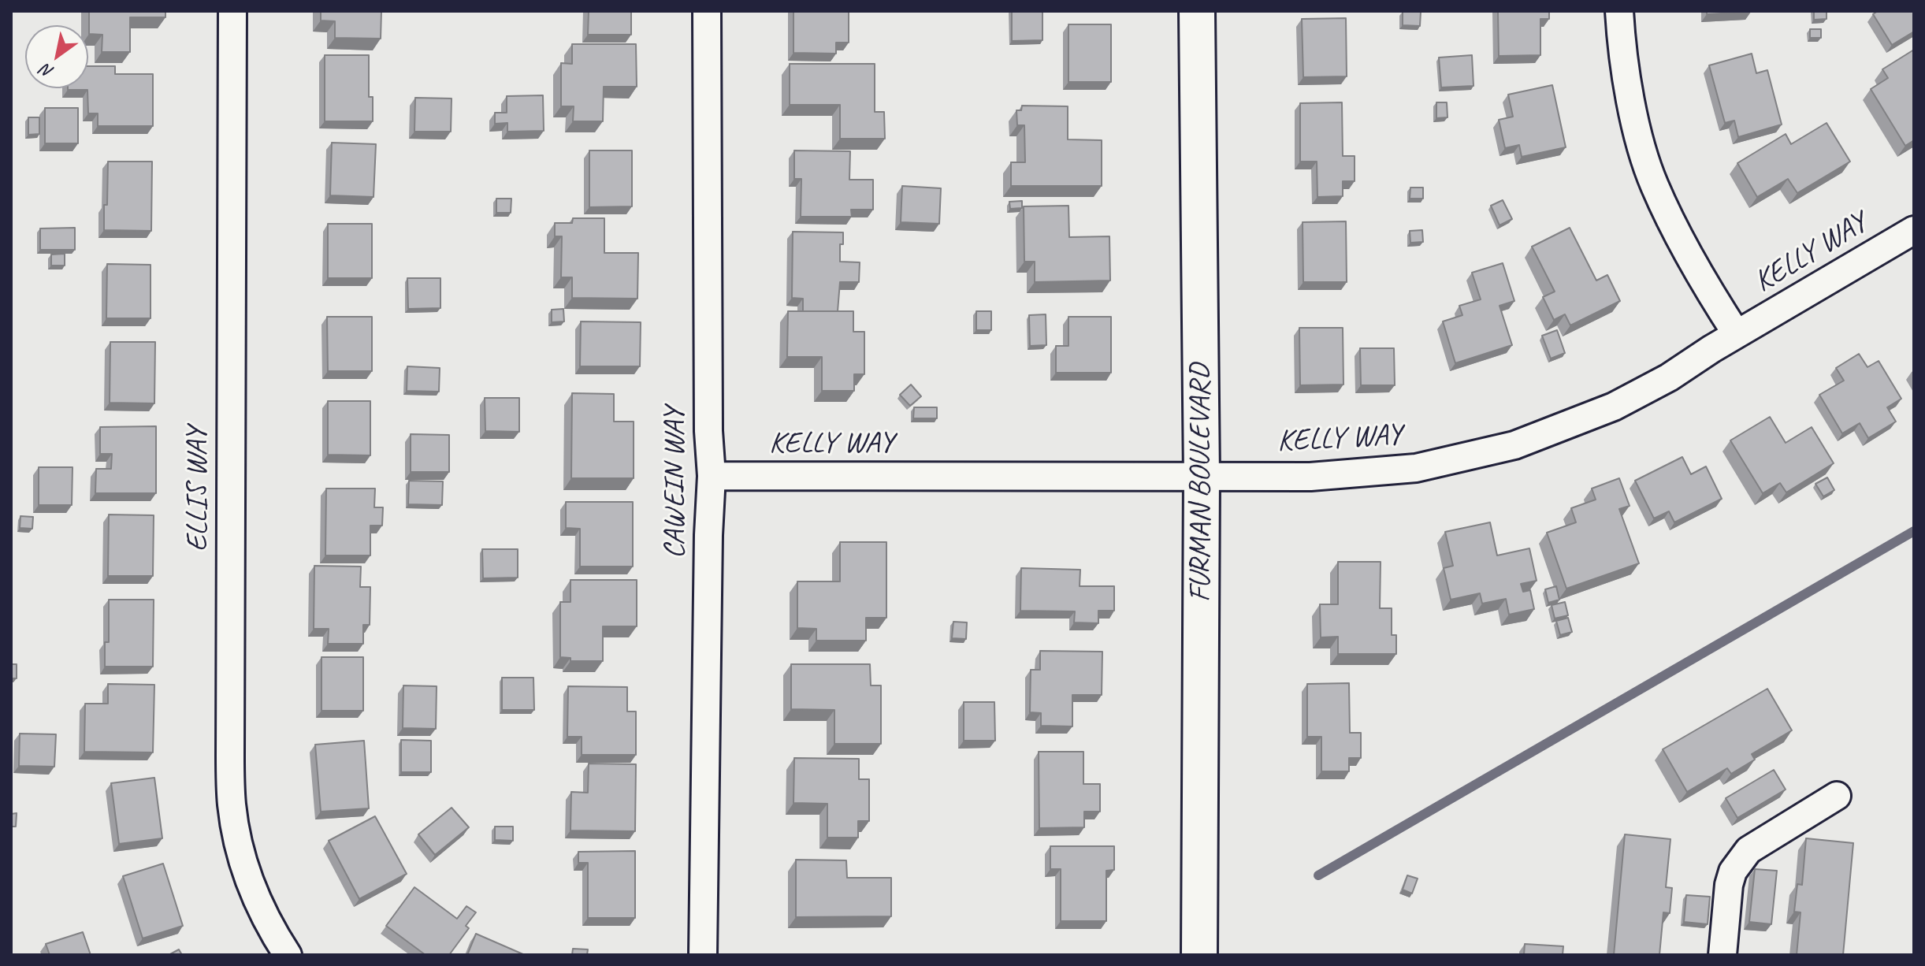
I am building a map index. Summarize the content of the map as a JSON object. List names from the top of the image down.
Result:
{
  "streets": {
    "street": [
      "KELLY WAY",
      "CAWEIN WAY",
      "FURMAN BOULEVARD",
      "ELLIS WAY"
    ]
  },
  "crossings": [
    ["KELLY WAY", "CAWEIN WAY"],
    ["KELLY WAY", "FURMAN BOULEVARD"]
  ],
  "north": "bottom left"
}
